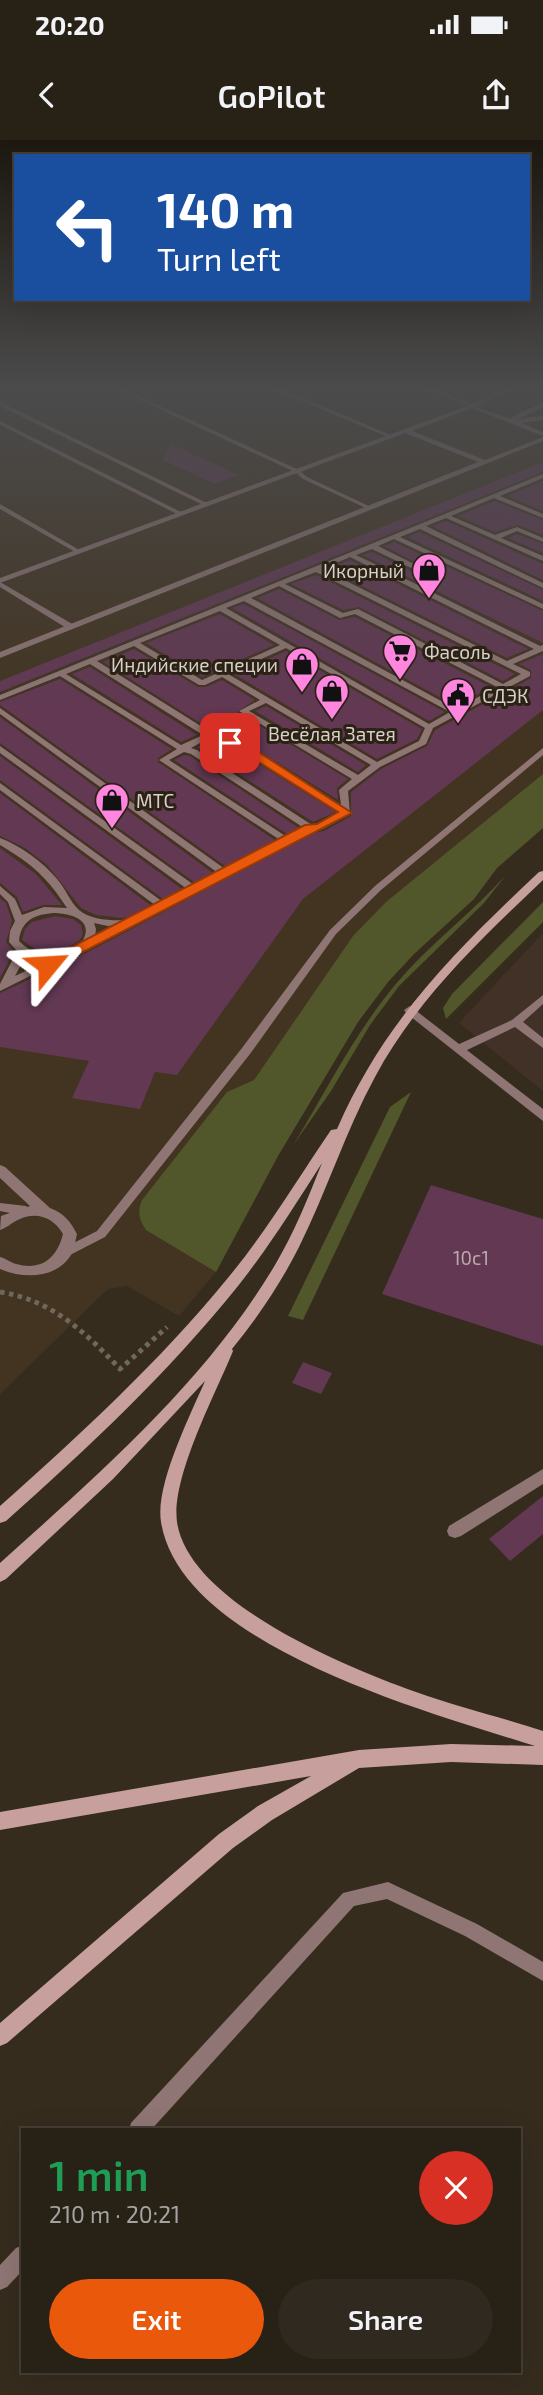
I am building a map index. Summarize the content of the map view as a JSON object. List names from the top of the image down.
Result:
{
  "places": {
    "shop": [
      "Икорный",
      "Индийские специи",
      "Весёлая Затея",
      "МТС"
    ],
    "supermarket": ["Фасоль"],
    "public building": ["СДЭК"]
  },
  "house_numbers": ["10с1"],
  "page": {
    "status": "20:20",
    "header": "GoPilot",
    "turn": ["140 m", "Turn left"],
    "heading": ["1 min", "210 m · 20:21"],
    "buttons": ["Exit", "Share"]
  }
}
